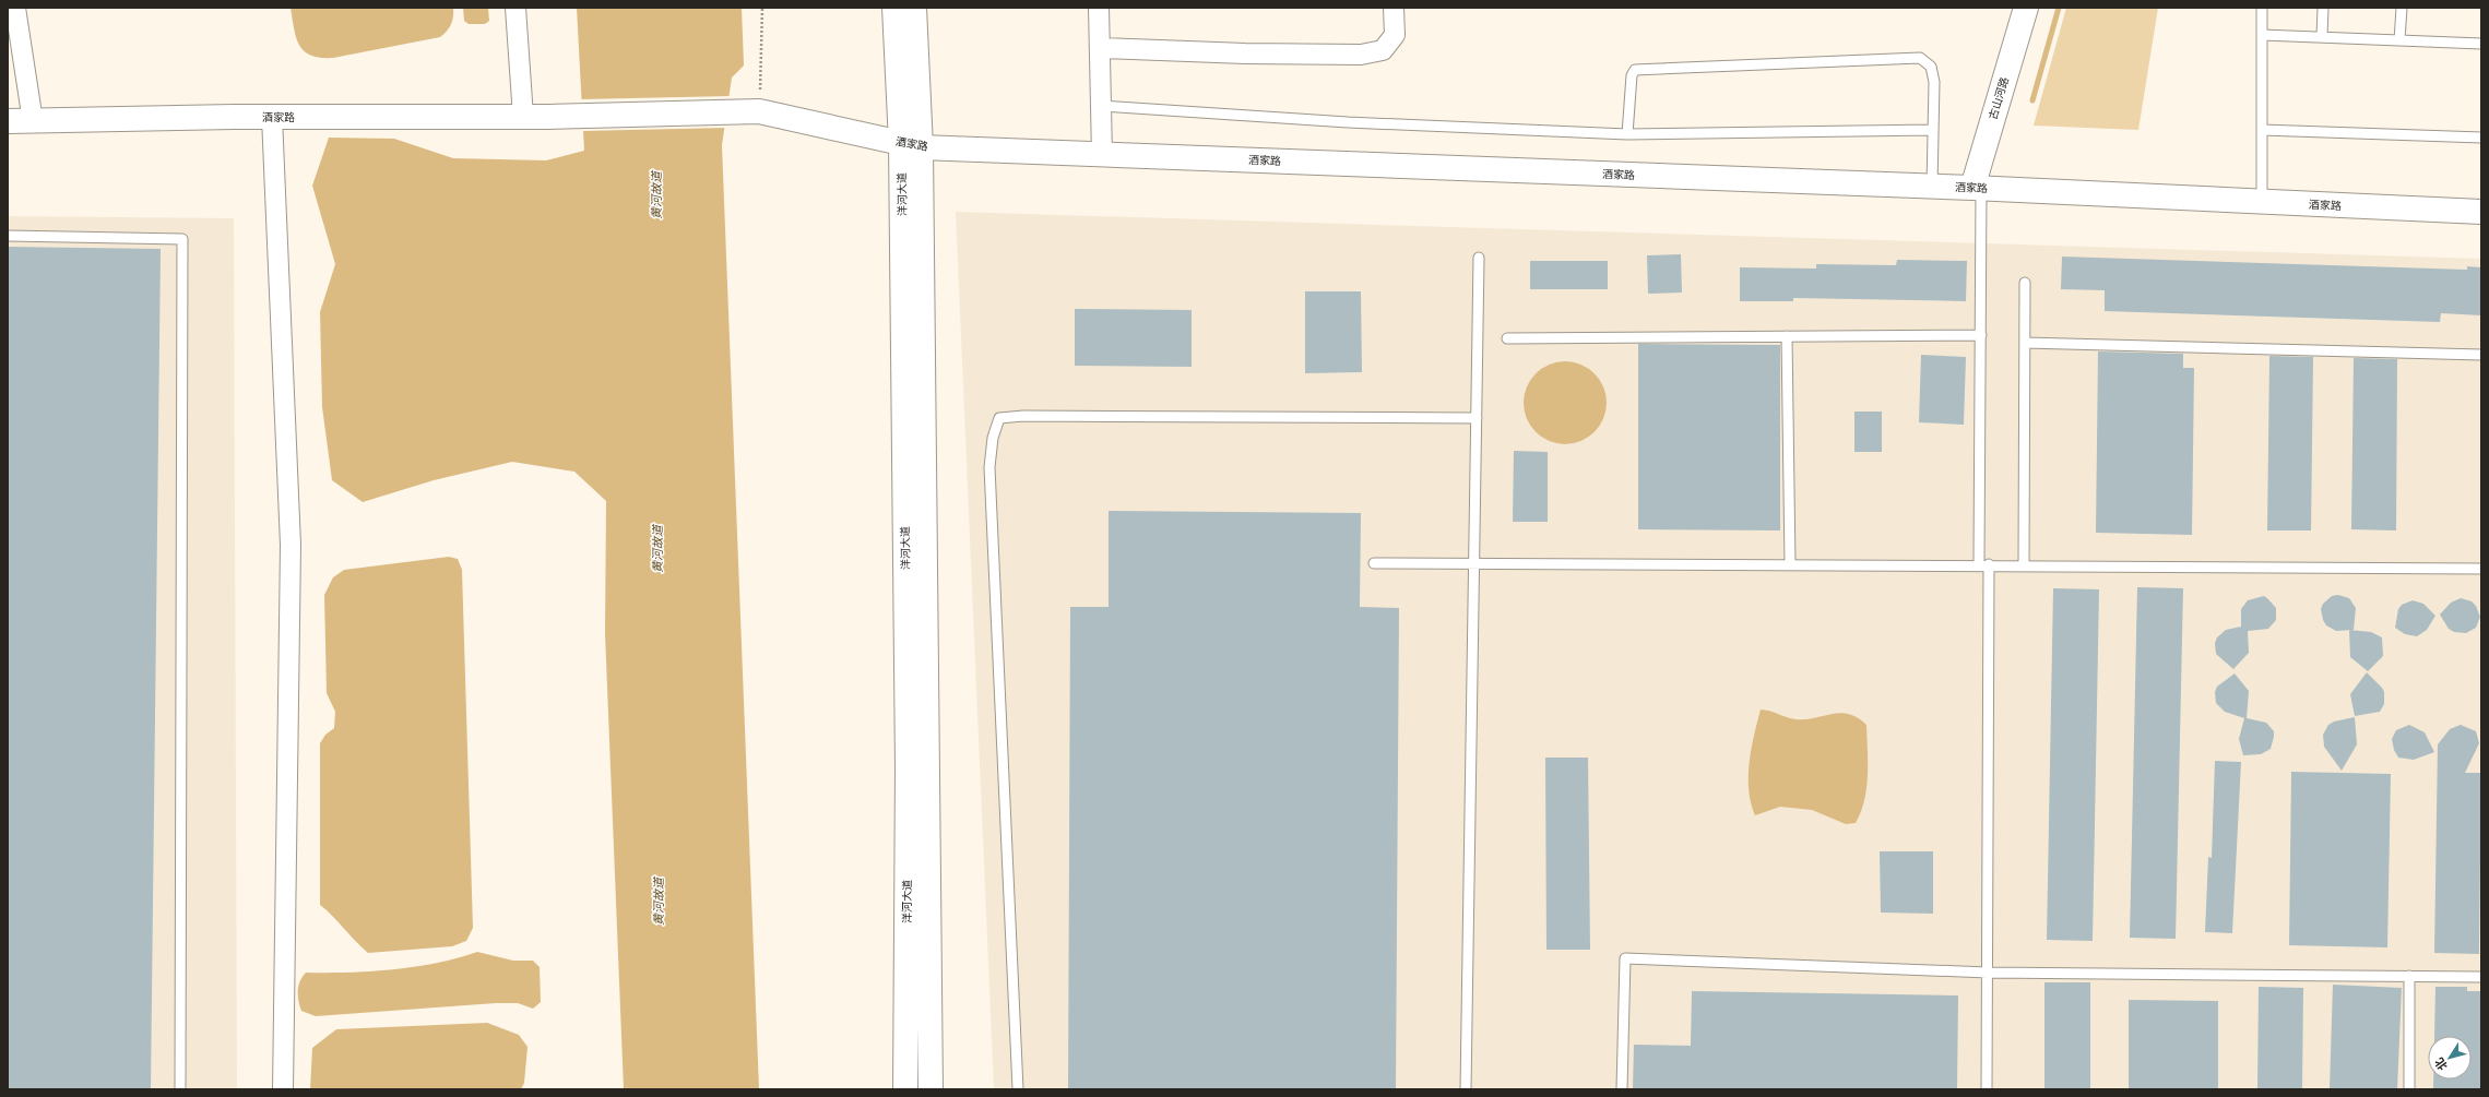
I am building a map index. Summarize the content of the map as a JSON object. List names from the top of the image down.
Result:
{
  "streets": {
    "street": ["古山河路", "酒家路", "洋河大道"]
  },
  "crossings": [
    ["古山河路", "酒家路"],
    ["酒家路", "洋河大道"]
  ],
  "water": ["黄河故道"],
  "north": "bottom left"
}
